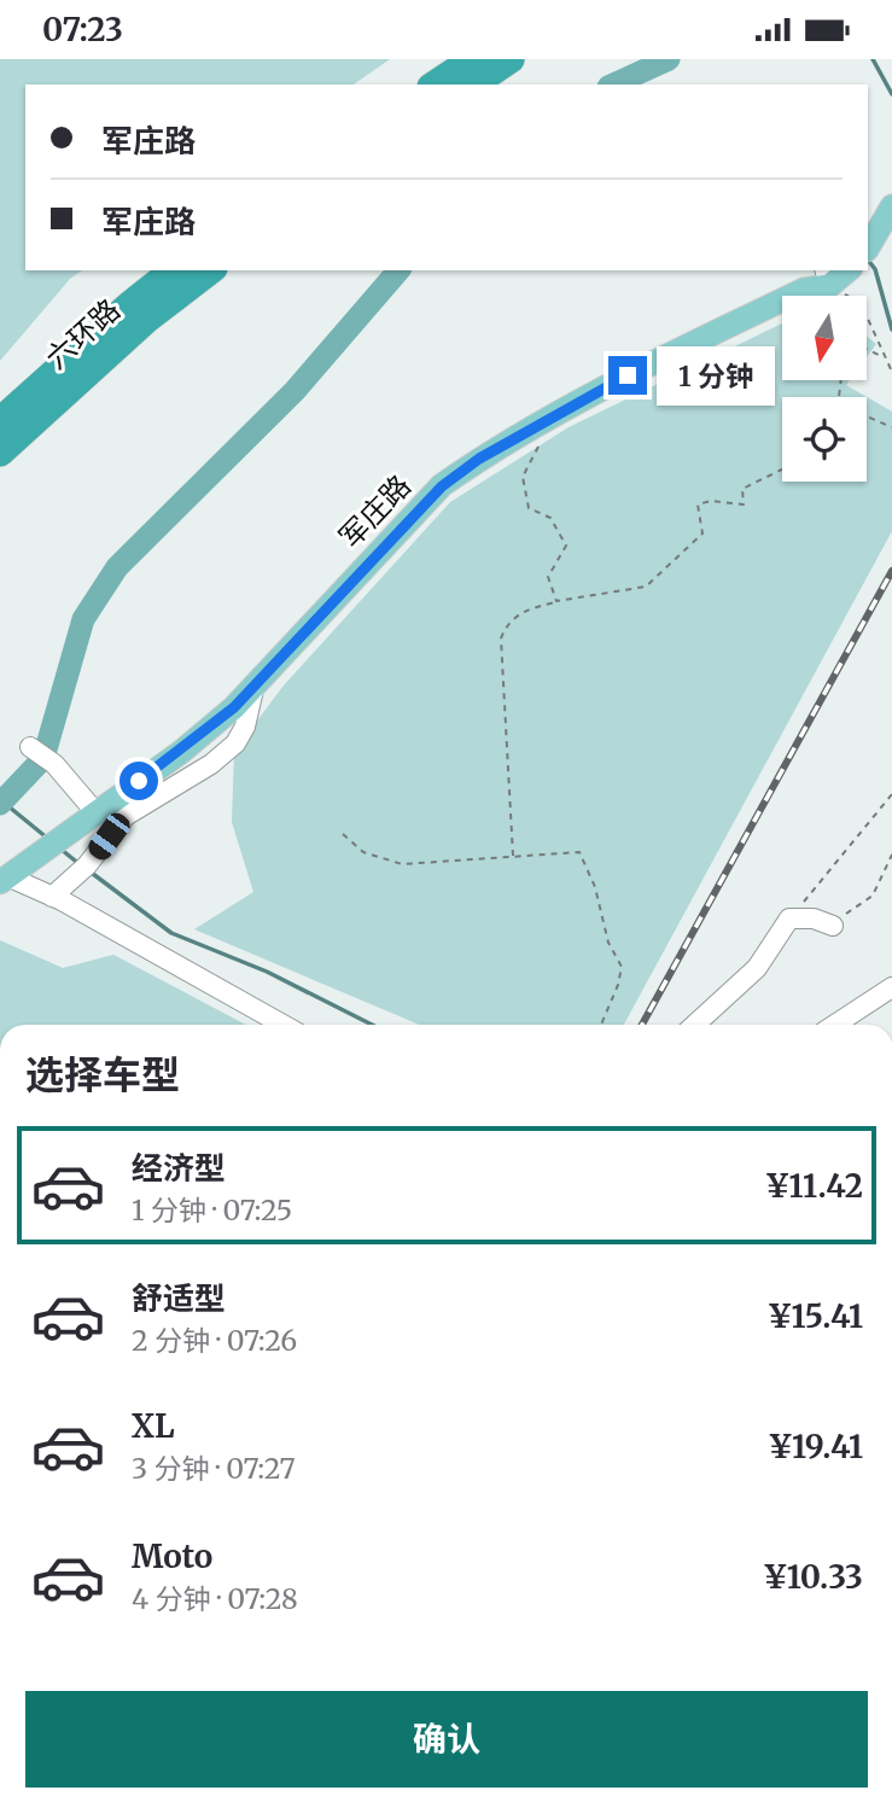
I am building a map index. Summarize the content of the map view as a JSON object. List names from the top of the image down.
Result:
{
  "streets": {
    "highway": ["六环路"],
    "main road": ["军庄路"]
  },
  "north": "bottom",
  "page": {
    "status": "07:23",
    "banner": ["军庄路", "军庄路"],
    "bubble": "1 分钟",
    "heading": "选择车型",
    "list": [
      {
        "name": "经济型",
        "note": "1 分钟 · 07:25",
        "value": "¥11.42"
      },
      {
        "name": "舒适型",
        "note": "2 分钟 · 07:26",
        "value": "¥15.41"
      },
      {
        "name": "XL",
        "note": "3 分钟 · 07:27",
        "value": "¥19.41"
      },
      {
        "name": "Moto",
        "note": "4 分钟 · 07:28",
        "value": "¥10.33"
      }
    ],
    "buttons": "确认"
  }
}
